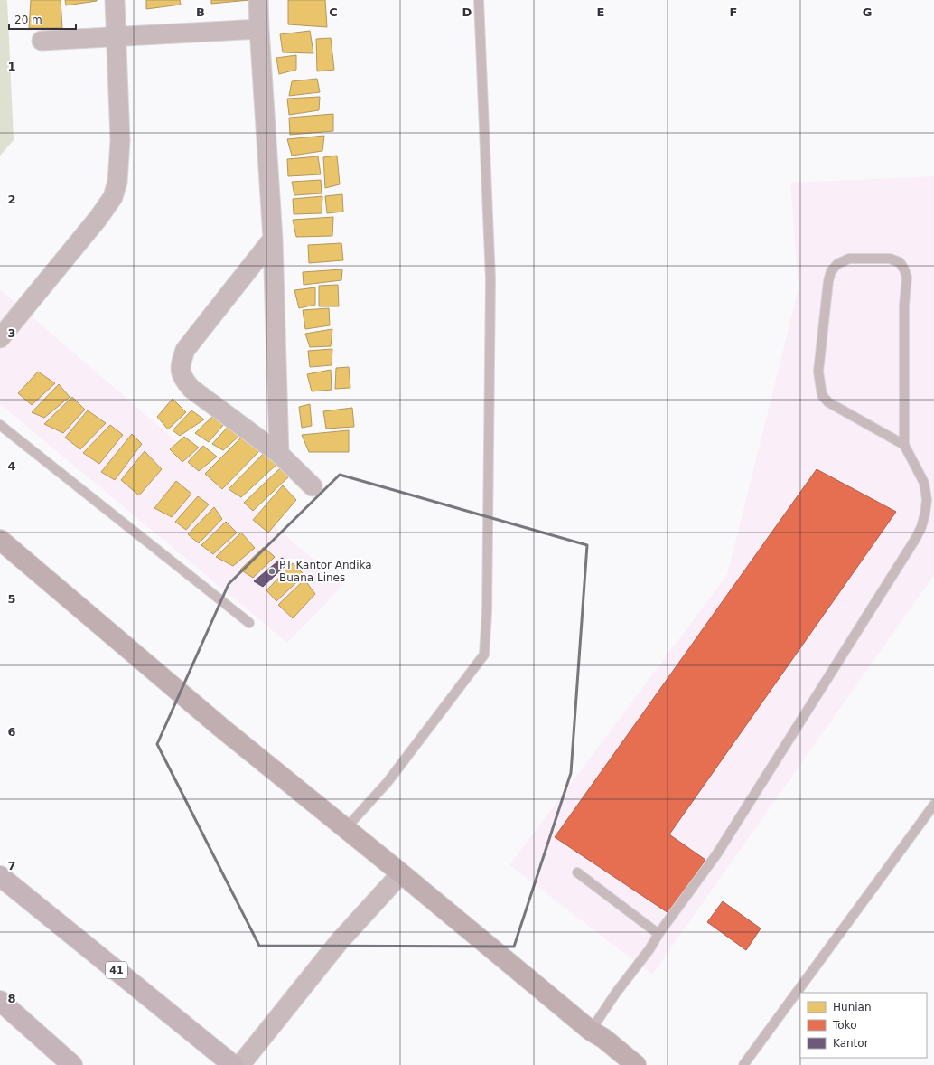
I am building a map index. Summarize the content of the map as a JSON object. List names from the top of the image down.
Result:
{
  "streets": {
    "highway": ["41"]
  },
  "places": ["PT Kantor Andika Buana Lines"],
  "legend": ["Hunian", "Toko", "Kantor"],
  "scale_bar": "20 m",
  "grid": {
    "columns": [
      "B",
      "C",
      "D",
      "E",
      "F",
      "G"
    ],
    "rows": [
      "1",
      "2",
      "3",
      "4",
      "5",
      "6",
      "7",
      "8"
    ]
  }
}
